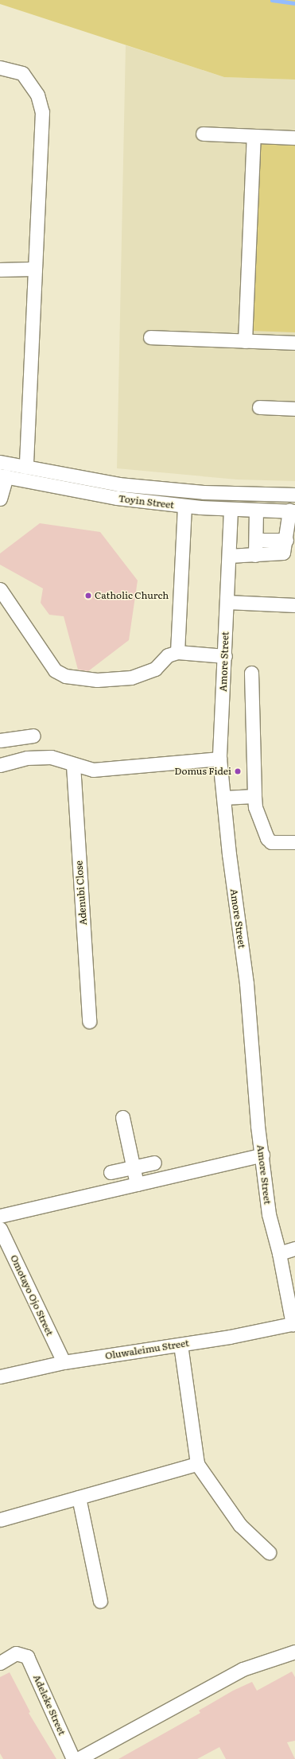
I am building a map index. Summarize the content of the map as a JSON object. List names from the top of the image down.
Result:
{
  "streets": {
    "street": [
      "Toyin Street",
      "Amore Street",
      "Adenubi Close",
      "Omotayo Ojo Street",
      "Oluwaleimu Street",
      "Adeleke Street"
    ]
  },
  "crossings": [
    ["Toyin Street", "Amore Street"],
    ["Amore Street", "Oluwaleimu Street"],
    ["Omotayo Ojo Street", "Oluwaleimu Street"]
  ],
  "places": ["Catholic Church", "Domus Fidei"]
}
